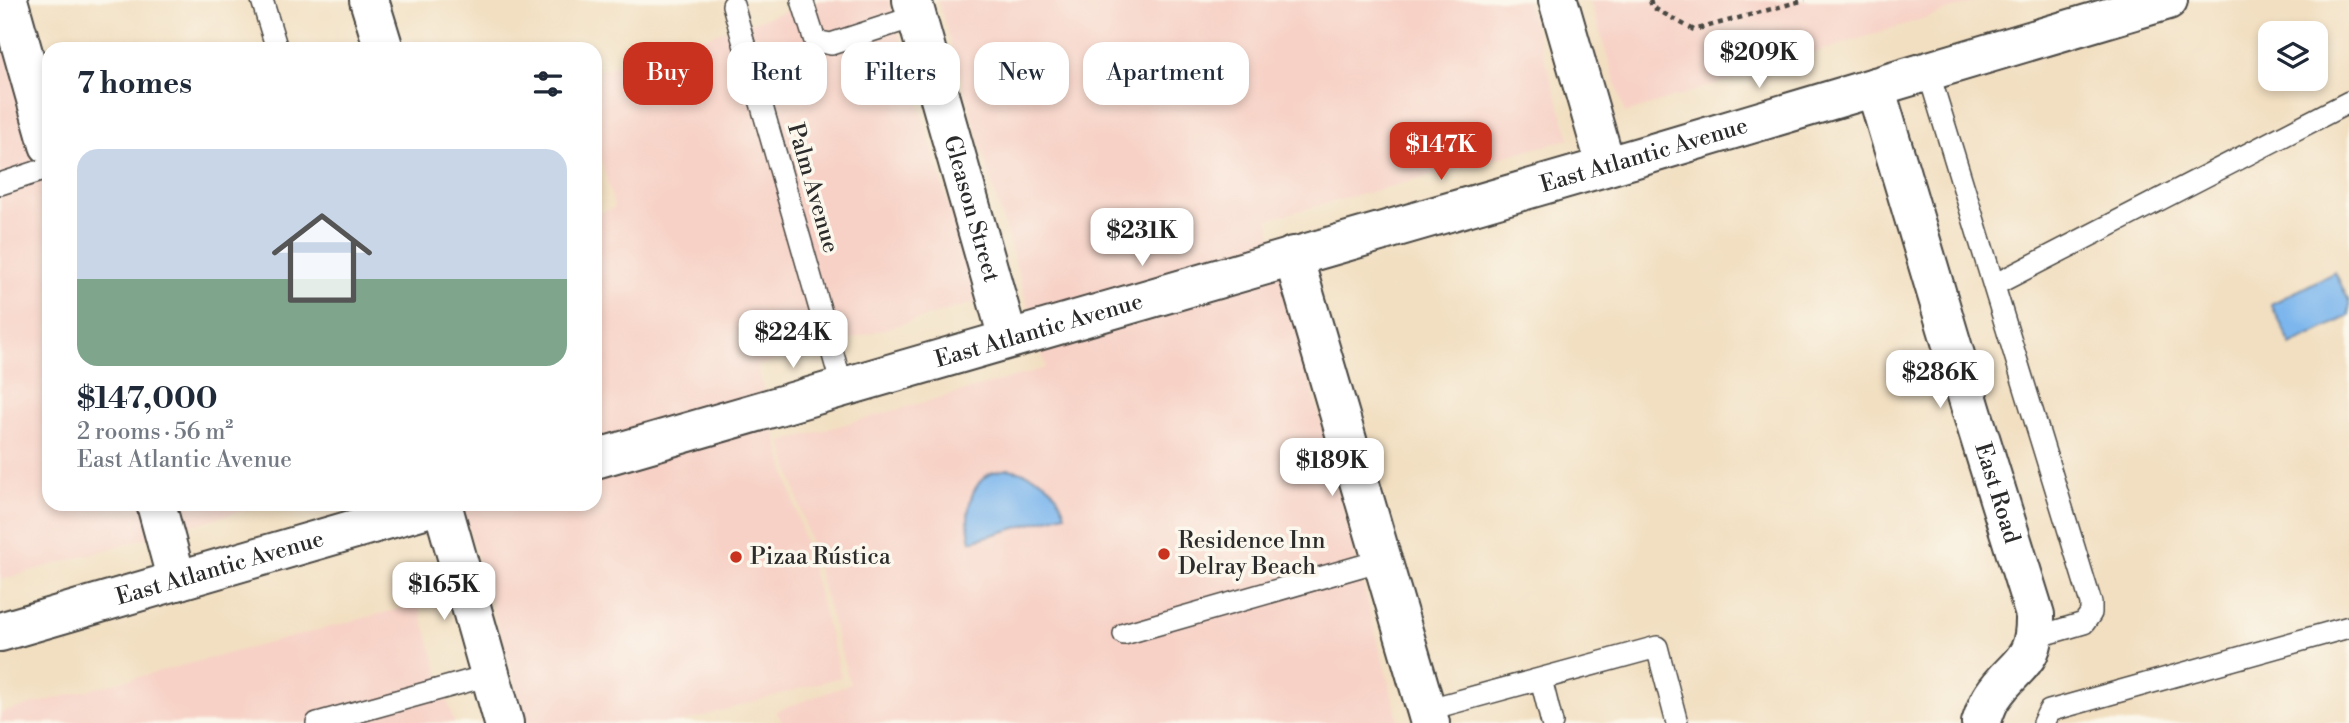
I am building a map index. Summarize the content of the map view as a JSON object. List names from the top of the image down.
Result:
{
  "streets": {
    "street": ["East Atlantic Avenue", "Gleason Street", "East Road"],
    "lane": ["Palm Avenue"]
  },
  "crossings": [
    ["East Atlantic Avenue", "Palm Avenue"],
    ["East Atlantic Avenue", "Gleason Street"],
    ["East Atlantic Avenue", "East Road"]
  ],
  "places": ["Residence Inn Delray Beach", "Pizaa Rústica"],
  "page": {
    "price": [
      "$209K",
      "$147K",
      "$231K",
      "$224K",
      "$286K",
      "$189K",
      "$165K"
    ],
    "chip": [
      "Buy",
      "Rent",
      "Filters",
      "New",
      "Apartment"
    ],
    "heading": "7 homes",
    "list": [
      {
        "name": "$147,000",
        "note": "2 rooms · 56 m² · East Atlantic Avenue"
      }
    ]
  }
}
